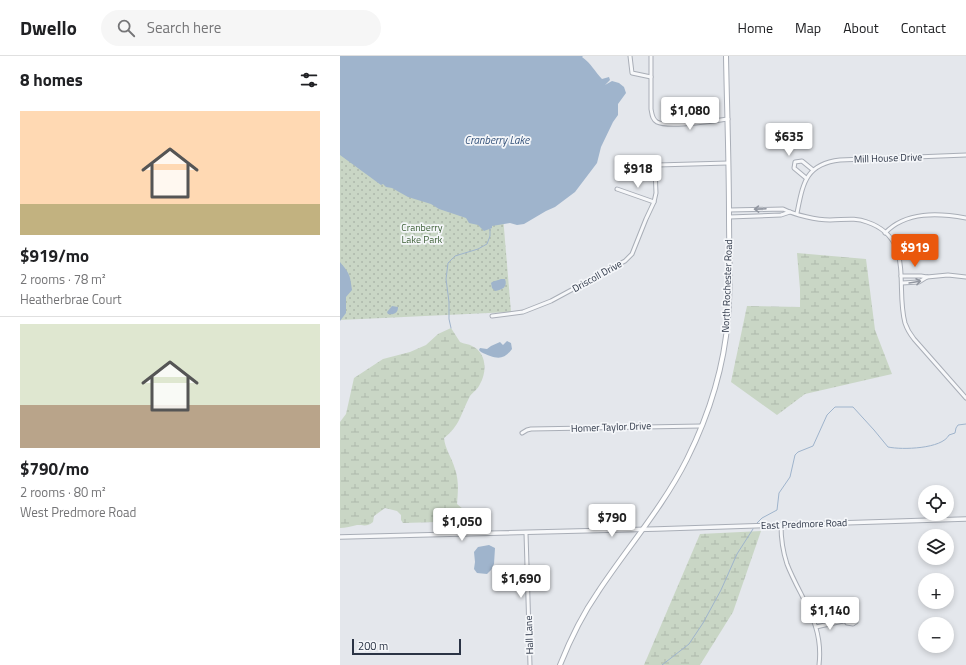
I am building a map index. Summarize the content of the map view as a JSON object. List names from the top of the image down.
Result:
{
  "streets": {
    "main road": ["North Rochester Road"],
    "street": [
      "Mill House Drive",
      "Driscoll Drive",
      "Homer Taylor Drive",
      "East Predmore Road",
      "Hall Lane"
    ]
  },
  "crossings": [
    ["Driscoll Drive", "North Rochester Road"],
    ["North Rochester Road", "Homer Taylor Drive"],
    ["North Rochester Road", "East Predmore Road"],
    ["East Predmore Road", "Hall Lane"]
  ],
  "water": ["Cranberry Lake"],
  "parks": ["Cranberry Lake Park"],
  "scale_bar": "200 m",
  "page": {
    "header": "Dwello",
    "search": "Search here",
    "nav": [
      "Home",
      "Map",
      "About",
      "Contact"
    ],
    "heading": "8 homes",
    "price": [
      "$1,080",
      "$635",
      "$918",
      "$919",
      "$790",
      "$1,050",
      "$1,690",
      "$1,140"
    ],
    "list": [
      {
        "name": "$919/mo",
        "note": "2 rooms · 78 m² · Heatherbrae Court"
      },
      {
        "name": "$790/mo",
        "note": "2 rooms · 80 m² · West Predmore Road"
      }
    ],
    "map_buttons": ["+", "−"],
    "scale": "200 m"
  }
}
